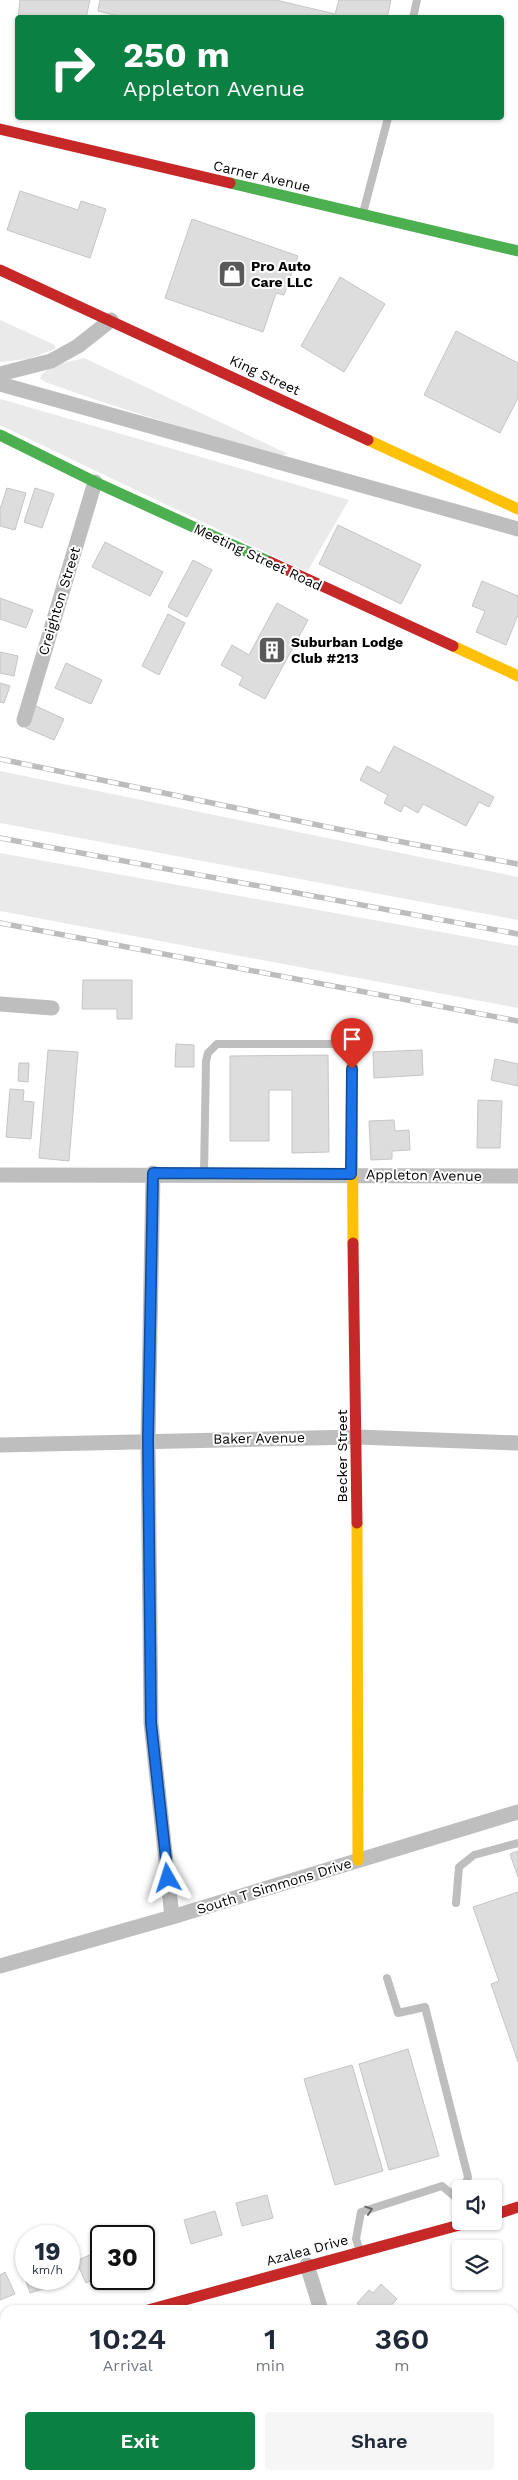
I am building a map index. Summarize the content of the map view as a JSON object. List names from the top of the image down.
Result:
{
  "streets": {
    "street": [
      "Carner Avenue",
      "King Street",
      "Meeting Street Road",
      "Creighton Street",
      "Appleton Avenue",
      "Baker Avenue",
      "Becker Street",
      "South T Simmons Drive",
      "Azalea Drive"
    ]
  },
  "crossings": [
    ["Meeting Street Road", "Creighton Street"],
    ["Appleton Avenue", "Becker Street"],
    ["Baker Avenue", "Becker Street"],
    ["Becker Street", "South T Simmons Drive"]
  ],
  "places": {
    "shop": ["Pro Auto Care LLC"],
    "building": ["Suburban Lodge Club #213"]
  },
  "page": {
    "turn": ["250 m", "Appleton Avenue"],
    "speed": "19 km/h",
    "limit": "30",
    "eta": [
      "10:24",
      "Arrival",
      "1",
      "min",
      "360",
      "m"
    ],
    "buttons": ["Exit", "Share"]
  }
}
